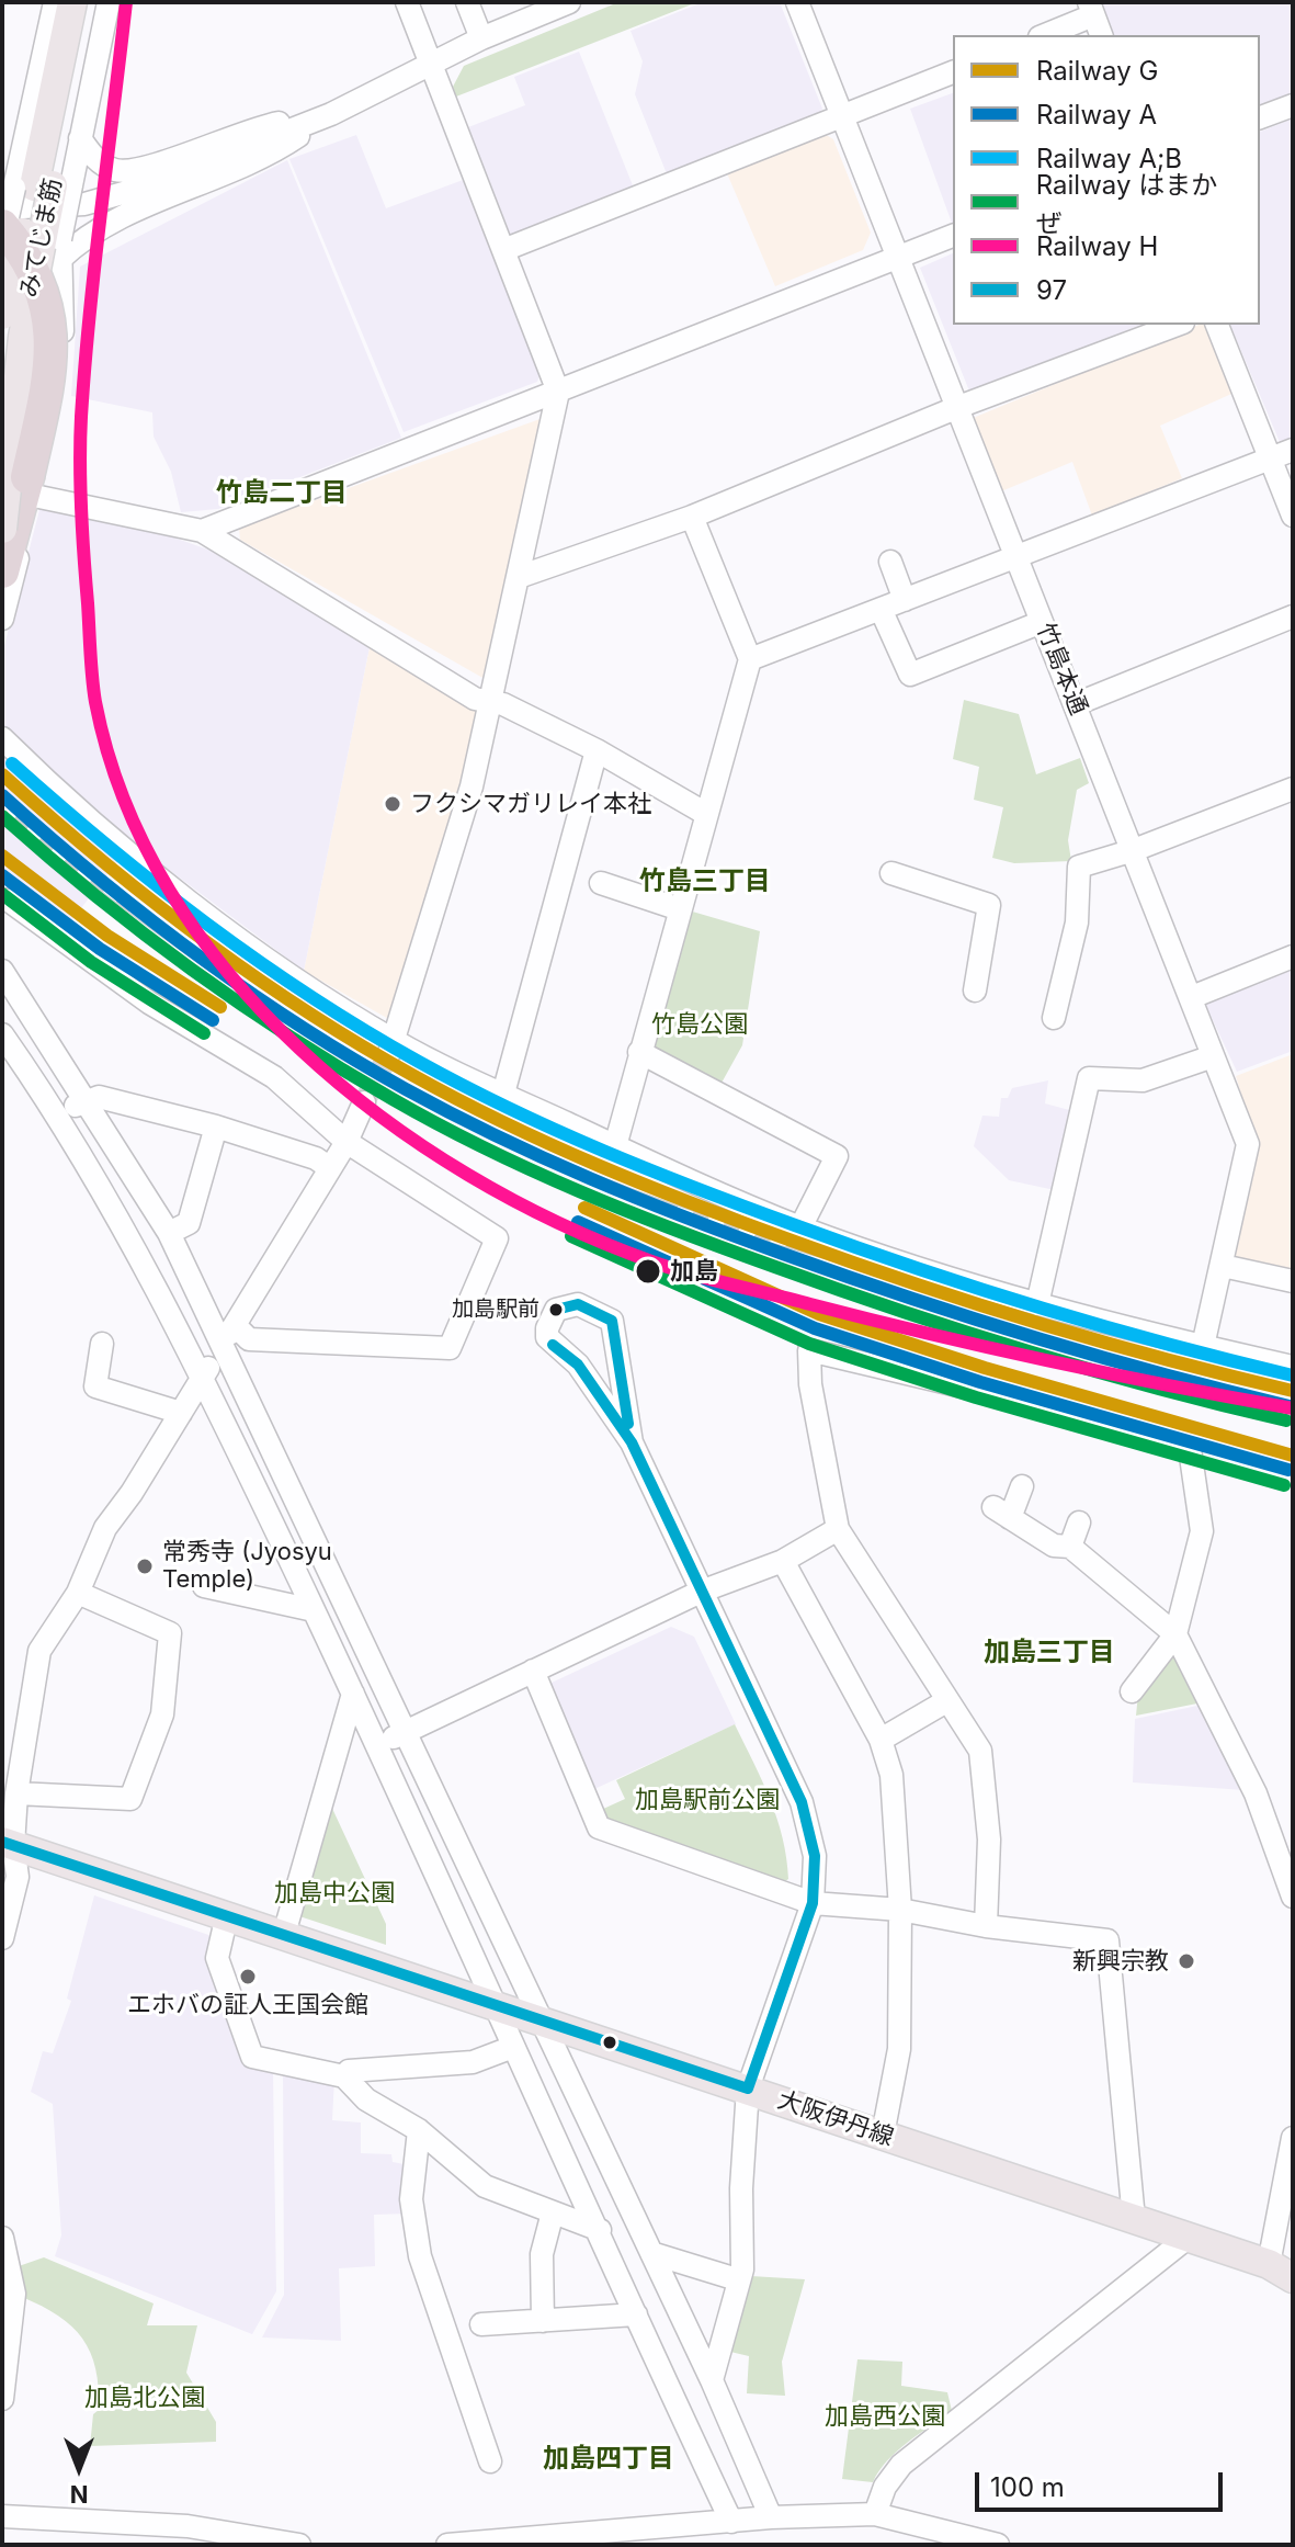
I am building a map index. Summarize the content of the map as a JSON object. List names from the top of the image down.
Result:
{
  "streets": {
    "main road": ["みてじま筋", "大阪伊丹線"],
    "street": ["竹島本通"]
  },
  "districts": [
    "竹島二丁目",
    "竹島三丁目",
    "加島三丁目",
    "加島四丁目"
  ],
  "parks": [
    "竹島公園",
    "加島駅前公園",
    "加島中公園",
    "加島北公園",
    "加島西公園"
  ],
  "places": [
    "フクシマガリレイ本社",
    "加島",
    "加島駅前",
    "常秀寺 (Jyosyu Temple)",
    "新興宗教",
    "エホバの証人王国会館"
  ],
  "lines": [
    "rail line H",
    "rail line A;B",
    "rail line G",
    "rail line A",
    "rail line はまかぜ",
    "transit line 97"
  ],
  "legend": [
    "Railway G",
    "Railway A",
    "Railway A;B",
    "Railway はまかぜ",
    "Railway H",
    "97"
  ],
  "scale_bar": "100 m",
  "north": "bottom"
}
